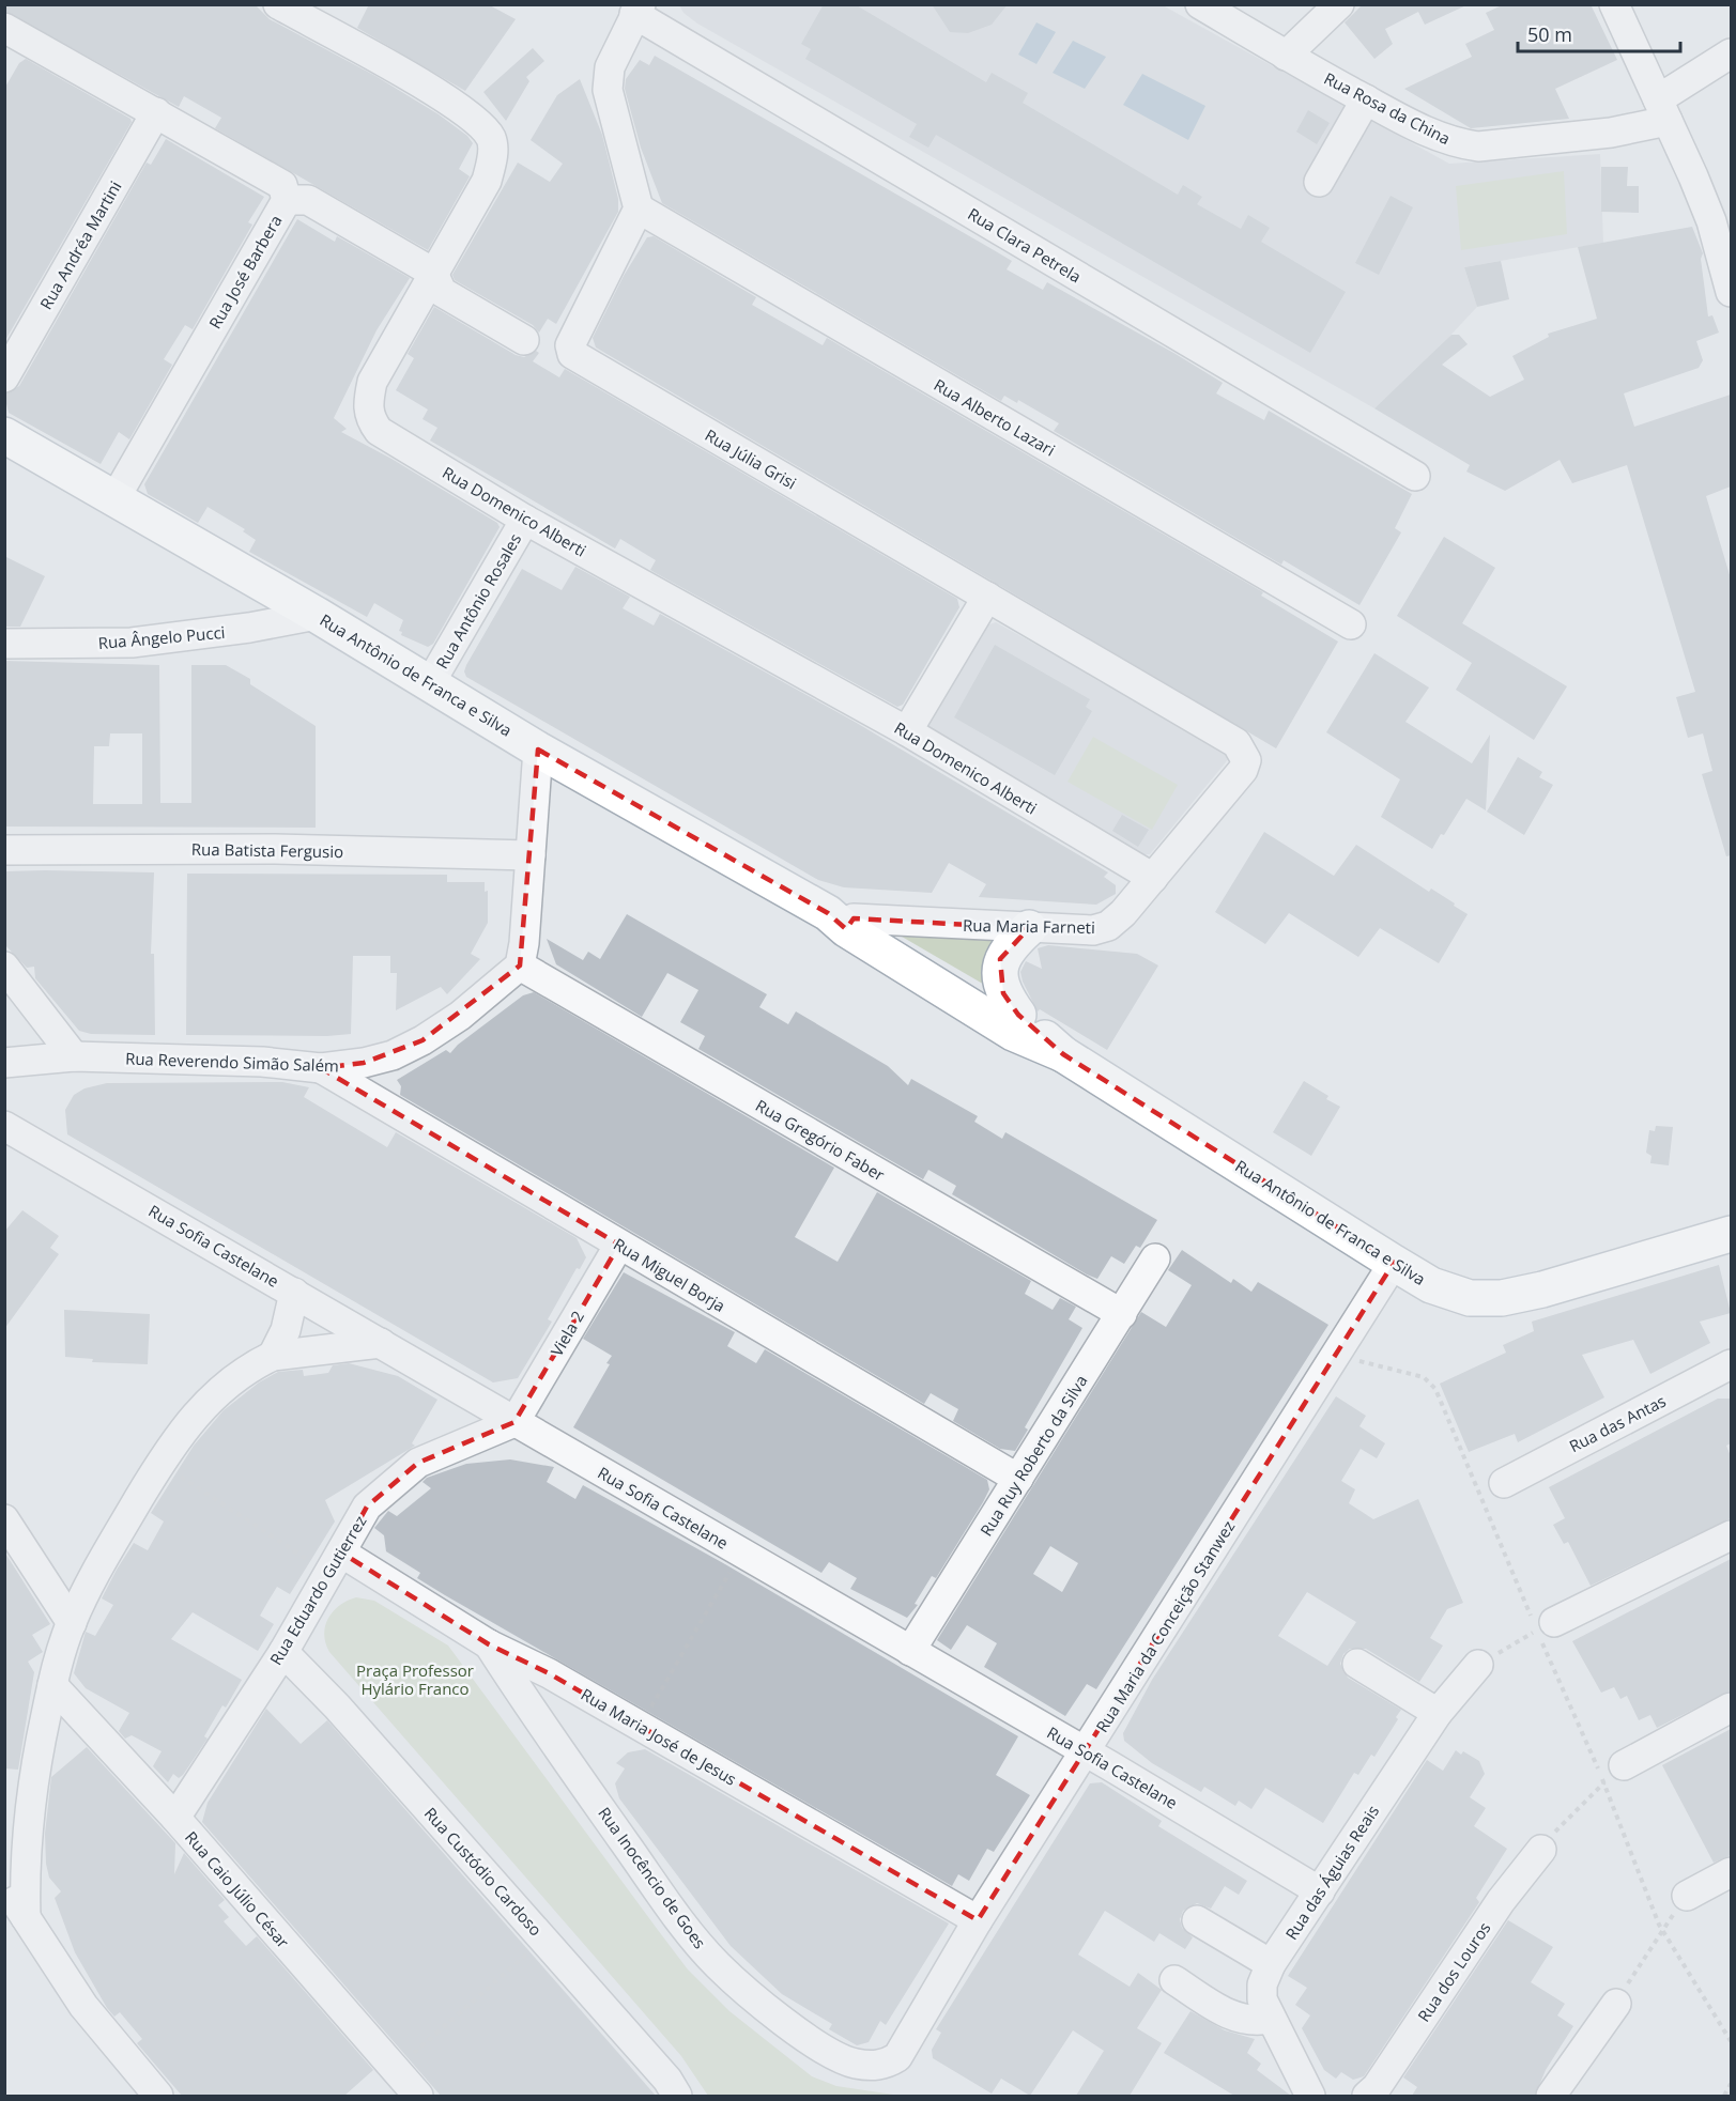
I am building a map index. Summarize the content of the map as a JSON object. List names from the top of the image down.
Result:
{
  "streets": {
    "main road": ["Rua Antônio de Franca e Silva"],
    "street": [
      "Rua Rosa da China",
      "Rua Andréa Martini",
      "Rua Clara Petrela",
      "Rua José Barbera",
      "Rua Alberto Lazari",
      "Rua Júlia Grisi",
      "Rua Domenico Alberti",
      "Rua Antônio Rosales",
      "Rua Ângelo Pucci",
      "Rua Batista Fergusio",
      "Rua Maria Farneti",
      "Rua Reverendo Simão Salém",
      "Rua Gregório Faber",
      "Rua Sofia Castelane",
      "Rua Miguel Borja",
      "Viela 2",
      "Rua das Antas",
      "Rua Ruy Roberto da Silva",
      "Rua Eduardo Gutierrez",
      "Rua Maria da Conceição Stanwez",
      "Rua Maria José de Jesus",
      "Rua Custódio Cardoso",
      "Rua das Águias Reais",
      "Rua Inocêncio de Goes",
      "Rua Caio Júlio César",
      "Rua dos Louros"
    ]
  },
  "crossings": [
    ["Rua Andréa Martini", "Rua José Barbera"],
    ["Rua José Barbera", "Rua Antônio de Franca e Silva"],
    ["Rua Alberto Lazari", "Rua Júlia Grisi"],
    ["Rua Júlia Grisi", "Rua Maria Farneti"],
    ["Rua Domenico Alberti", "Rua Antônio Rosales"],
    ["Rua Domenico Alberti", "Rua Maria Farneti"],
    ["Rua Antônio Rosales", "Rua Antônio de Franca e Silva"],
    ["Rua Ângelo Pucci", "Rua Antônio de Franca e Silva"],
    ["Rua Antônio de Franca e Silva", "Rua Maria Farneti"],
    ["Rua Antônio de Franca e Silva", "Rua Maria da Conceição Stanwez"],
    ["Rua Reverendo Simão Salém", "Rua Gregório Faber"],
    ["Rua Reverendo Simão Salém", "Rua Miguel Borja"],
    ["Rua Gregório Faber", "Rua Ruy Roberto da Silva"],
    ["Rua Sofia Castelane", "Viela 2"],
    ["Rua Sofia Castelane", "Rua Ruy Roberto da Silva"],
    ["Rua Sofia Castelane", "Rua Eduardo Gutierrez"],
    ["Rua Sofia Castelane", "Rua Maria da Conceição Stanwez"],
    ["Rua Sofia Castelane", "Rua das Águias Reais"],
    ["Rua Miguel Borja", "Viela 2"],
    ["Rua Miguel Borja", "Rua Ruy Roberto da Silva"],
    ["Viela 2", "Rua Eduardo Gutierrez"],
    ["Rua Eduardo Gutierrez", "Rua Maria José de Jesus"],
    ["Rua Eduardo Gutierrez", "Rua Custódio Cardoso"],
    ["Rua Eduardo Gutierrez", "Rua Caio Júlio César"],
    ["Rua Maria da Conceição Stanwez", "Rua Maria José de Jesus"],
    ["Rua Maria da Conceição Stanwez", "Rua Inocêncio de Goes"],
    ["Rua Maria José de Jesus", "Rua Inocêncio de Goes"]
  ],
  "parks": ["Praça Professor Hylário Franco"],
  "scale_bar": "50 m"
}
